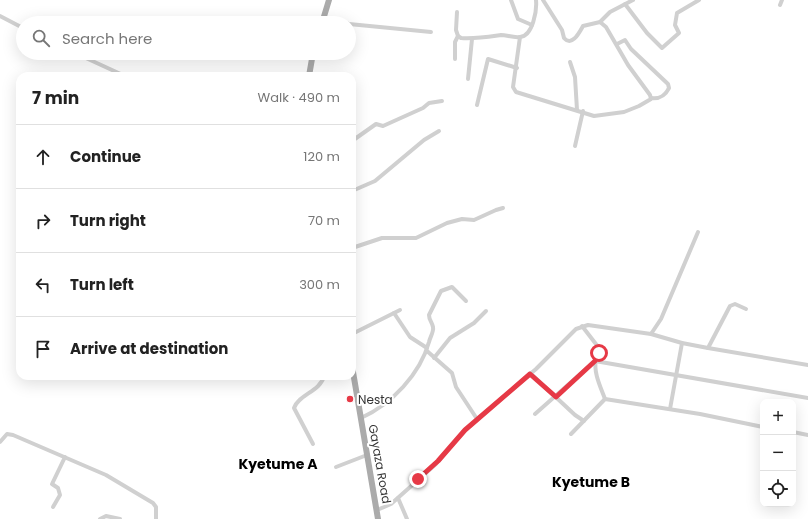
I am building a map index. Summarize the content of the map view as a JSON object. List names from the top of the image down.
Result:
{
  "streets": {
    "main road": ["Gayaza Road"]
  },
  "districts": ["Kyetume A", "Kyetume B"],
  "places": ["Nesta"],
  "page": {
    "search": "Search here",
    "heading": ["7 min", "Walk · 490 m"],
    "list": [
      ["Continue", "120 m"],
      ["Turn right", "70 m"],
      ["Turn left", "300 m"],
      "Arrive at destination"
    ],
    "map_buttons": ["+", "−"]
  }
}
